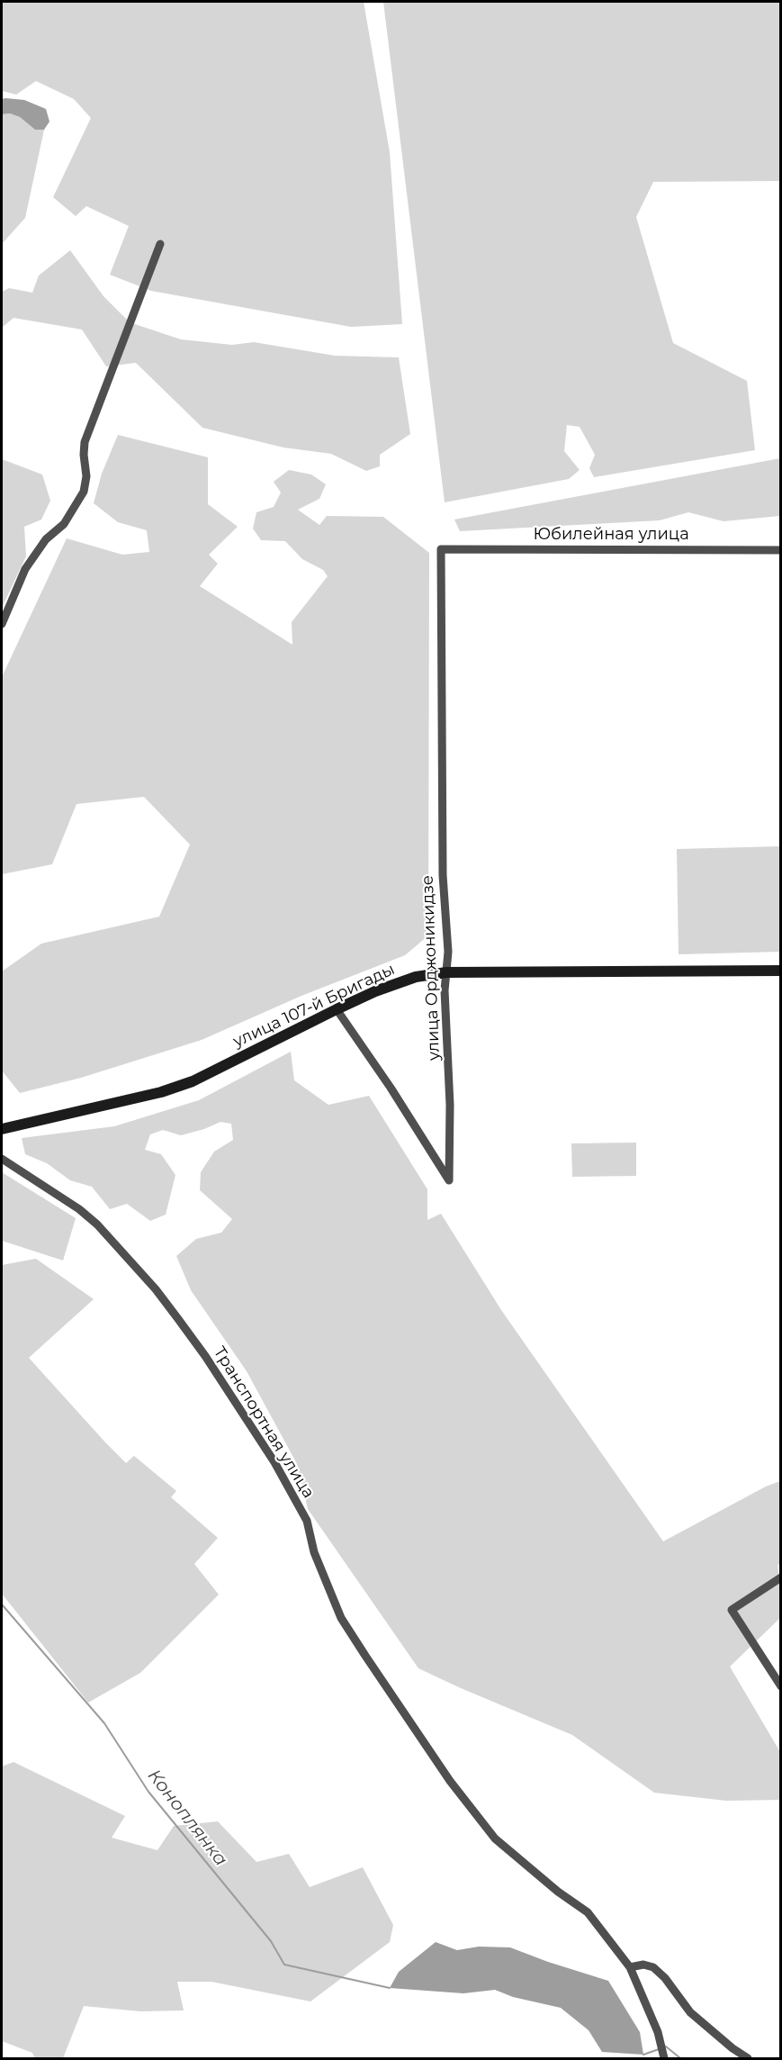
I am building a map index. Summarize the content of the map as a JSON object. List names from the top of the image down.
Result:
{
  "streets": {
    "main road": ["улица 107-й Бригады"],
    "street": ["Юбилейная улица", "улица Орджоникидзе", "Транспортная улица"]
  },
  "crossings": [
    ["Юбилейная улица", "улица Орджоникидзе"],
    ["улица Орджоникидзе", "улица 107-й Бригады"]
  ],
  "water": ["Коноплянка"]
}
